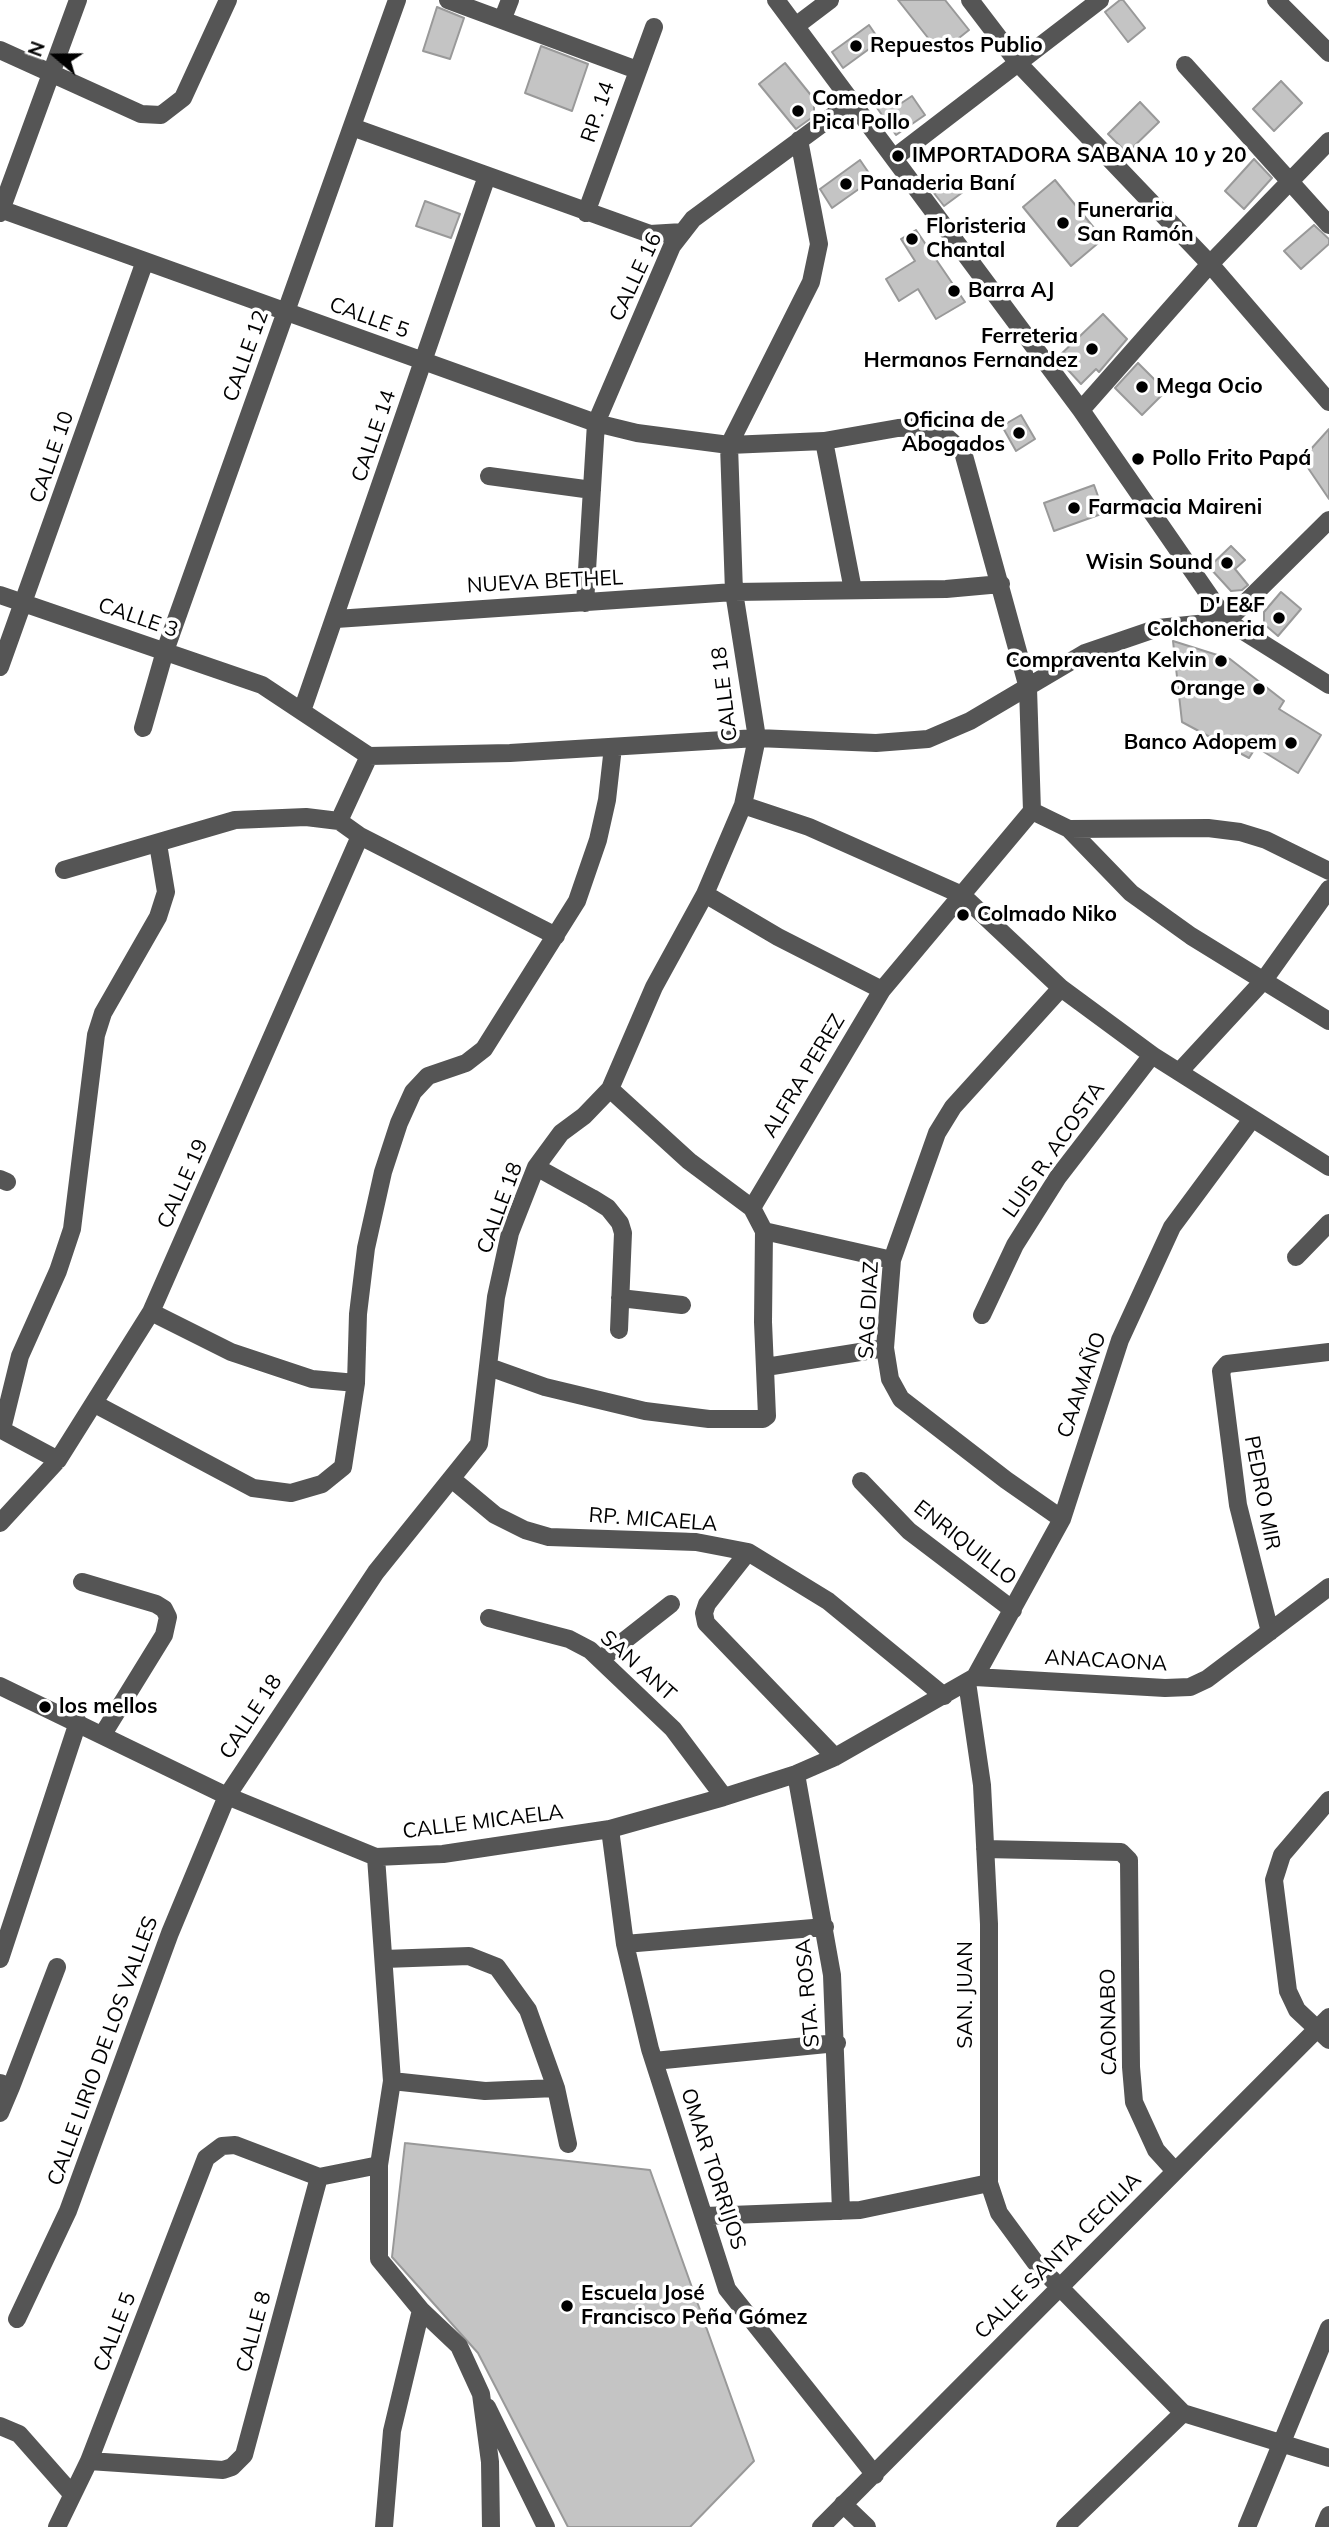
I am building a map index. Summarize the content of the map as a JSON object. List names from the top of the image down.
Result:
{
  "streets": {
    "street": [
      "RP. 14",
      "CALLE 16",
      "CALLE 5",
      "CALLE 12",
      "CALLE 14",
      "CALLE 10",
      "NUEVA BETHEL",
      "CALLE 3",
      "CALLE 18",
      "ALFRA PEREZ",
      "LUIS R. ACOSTA",
      "CALLE 19",
      "SAG DIAZ",
      "CAAMAÑO",
      "PEDRO MIR",
      "RP. MICAELA",
      "ENRIQUILLO",
      "ANACAONA",
      "SAN ANT",
      "CALLE MICAELA",
      "STA. ROSA",
      "SAN. JUAN",
      "CAONABO",
      "CALLE LIRIO DE LOS VALLES",
      "OMAR TORRIJOS",
      "CALLE SANTA CECILIA",
      "CALLE 8"
    ]
  },
  "crossings": [
    ["CALLE 16", "CALLE 5"],
    ["CALLE 16", "NUEVA BETHEL"],
    ["CALLE 5", "CALLE 12"],
    ["CALLE 5", "CALLE 14"],
    ["CALLE 5", "CALLE 10"],
    ["CALLE 5", "NUEVA BETHEL"],
    ["CALLE 5", "CALLE 18"],
    ["CALLE 5", "ALFRA PEREZ"],
    ["CALLE 5", "CALLE 8"],
    ["CALLE 12", "CALLE 3"],
    ["CALLE 14", "NUEVA BETHEL"],
    ["CALLE 14", "CALLE 3"],
    ["CALLE 10", "CALLE 3"],
    ["NUEVA BETHEL", "CALLE 18"],
    ["CALLE 18", "RP. MICAELA"],
    ["CALLE 18", "CALLE MICAELA"],
    ["CALLE 18", "CALLE LIRIO DE LOS VALLES"],
    ["SAG DIAZ", "CAAMAÑO"],
    ["CAAMAÑO", "ENRIQUILLO"],
    ["CAAMAÑO", "ANACAONA"],
    ["CAAMAÑO", "CALLE MICAELA"],
    ["CAAMAÑO", "SAN. JUAN"],
    ["PEDRO MIR", "ANACAONA"],
    ["RP. MICAELA", "CALLE MICAELA"],
    ["ANACAONA", "CALLE MICAELA"],
    ["ANACAONA", "SAN. JUAN"],
    ["SAN ANT", "CALLE MICAELA"],
    ["CALLE MICAELA", "STA. ROSA"],
    ["CALLE MICAELA", "SAN. JUAN"],
    ["CALLE MICAELA", "CALLE LIRIO DE LOS VALLES"],
    ["CALLE MICAELA", "OMAR TORRIJOS"],
    ["SAN. JUAN", "CAONABO"],
    ["SAN. JUAN", "CALLE SANTA CECILIA"],
    ["CAONABO", "CALLE SANTA CECILIA"],
    ["OMAR TORRIJOS", "CALLE SANTA CECILIA"]
  ],
  "places": [
    "Repuestos Publio",
    "Comedor Pica Pollo",
    "IMPORTADORA SABANA 10 y 20",
    "Panaderia Baní",
    "Funeraria San Ramón",
    "Floristeria Chantal",
    "Barra AJ",
    "Ferreteria Hermanos Fernandez",
    "Mega Ocio",
    "Oficina de Abogados",
    "Pollo Frito Papá",
    "Farmacia Maireni",
    "Wisin Sound",
    "D' E&F Colchoneria",
    "Compraventa Kelvin",
    "Orange",
    "Banco Adopem",
    "Colmado Niko",
    "los mellos",
    "Escuela José Francisco Peña Gómez"
  ],
  "north": "left"
}
